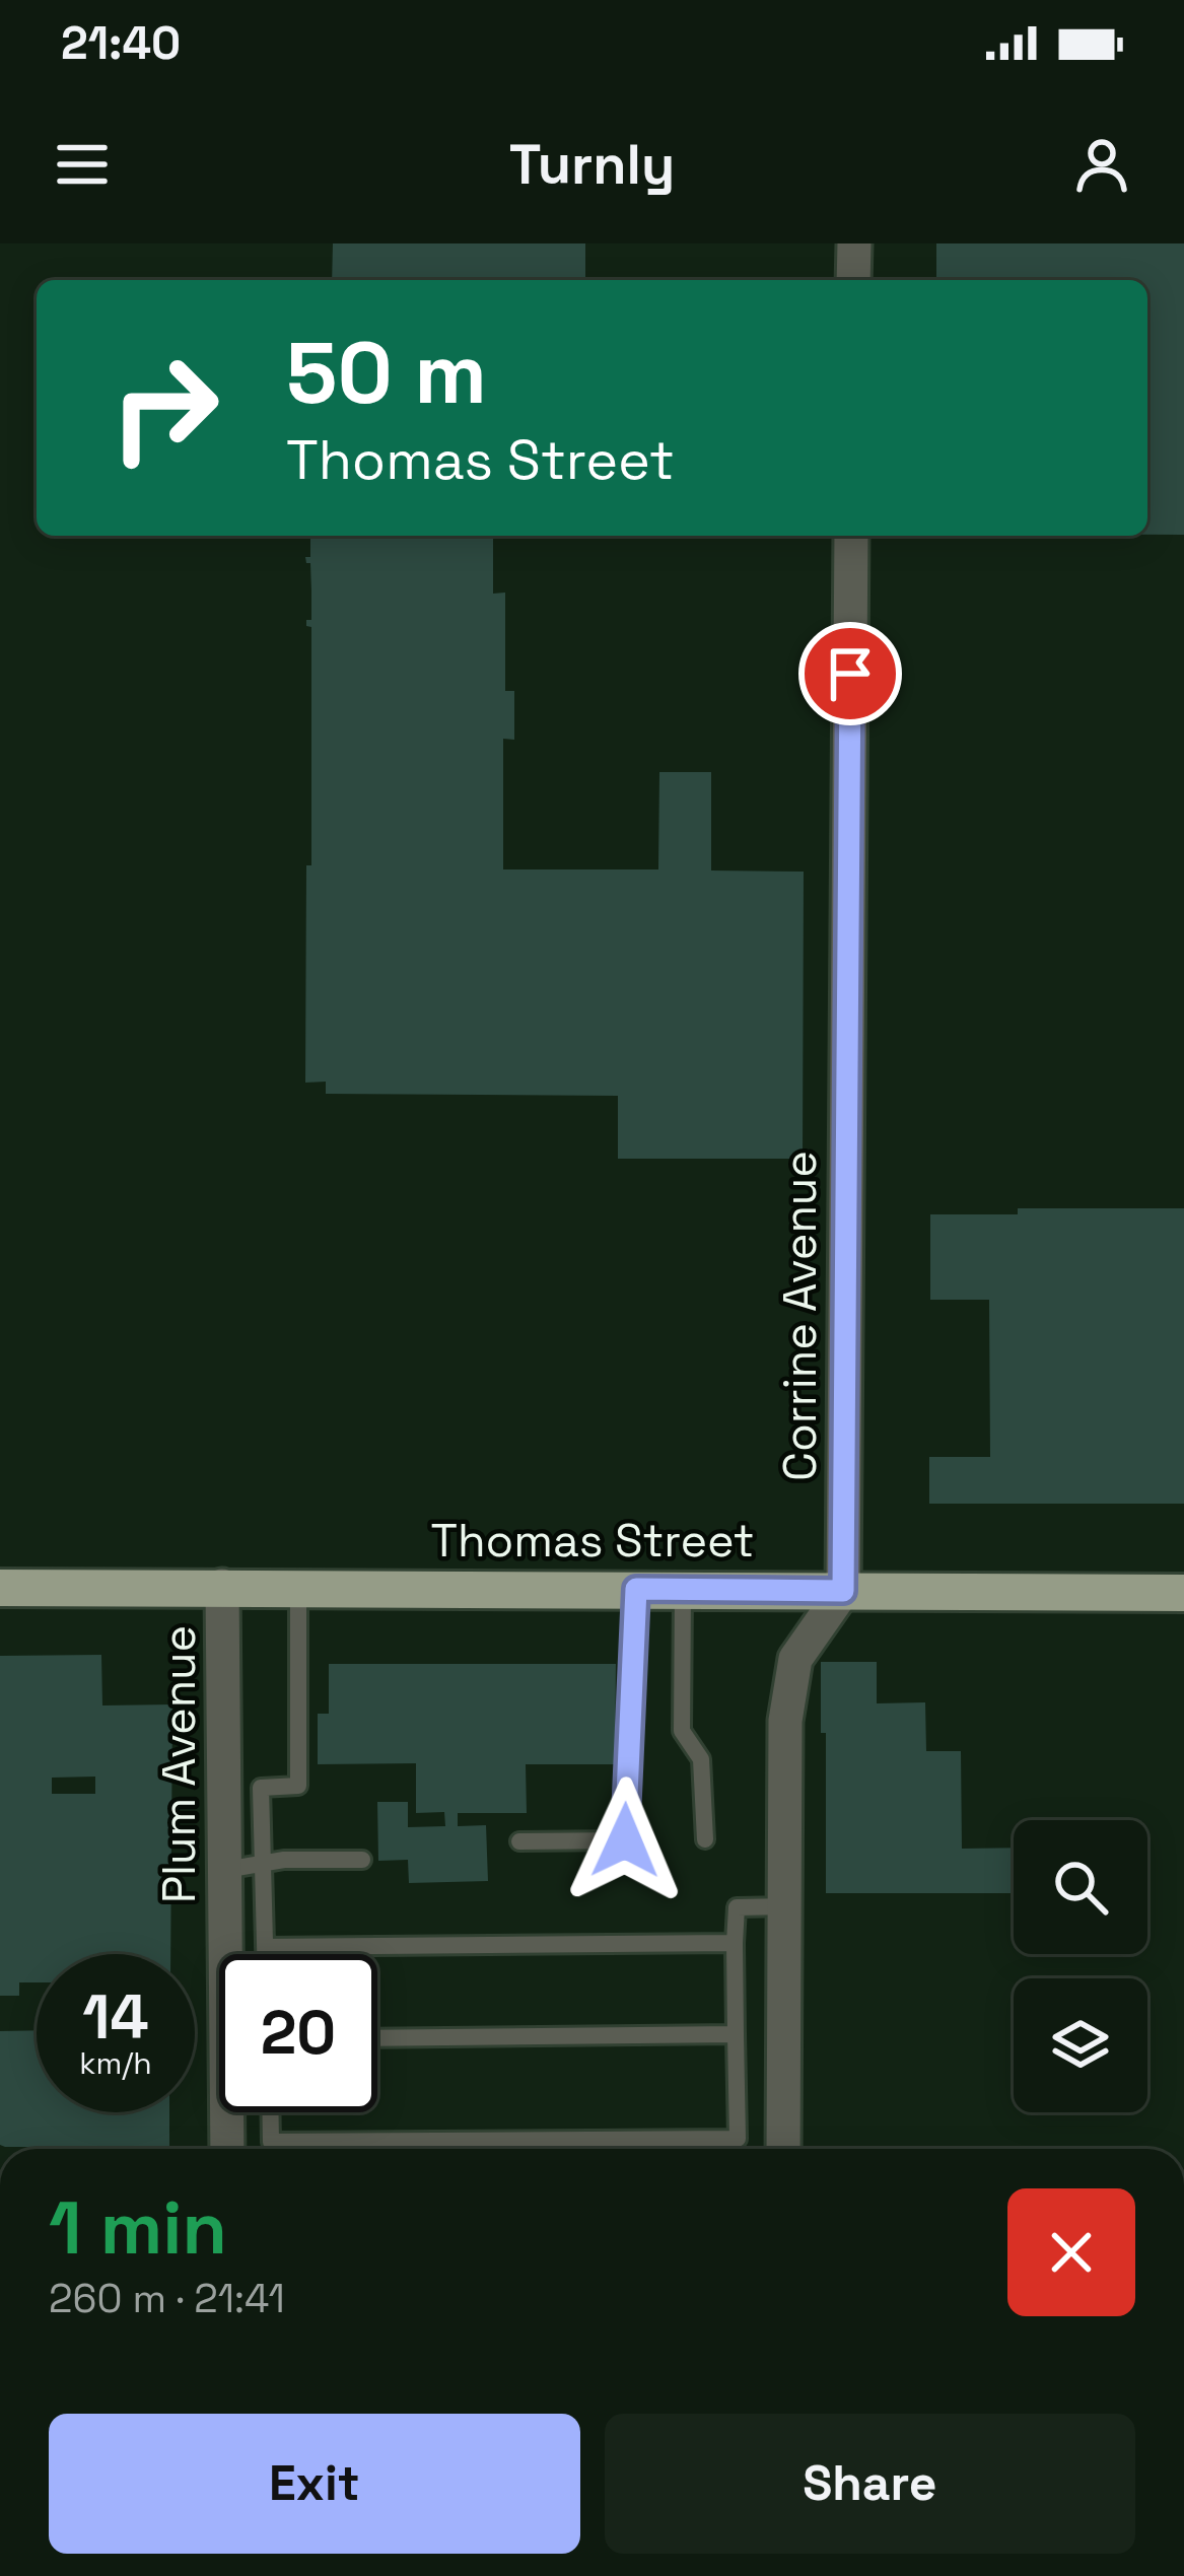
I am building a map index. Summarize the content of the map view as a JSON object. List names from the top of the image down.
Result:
{
  "streets": {
    "main road": ["Thomas Street"],
    "street": ["Corrine Avenue", "Plum Avenue"]
  },
  "crossings": [
    ["Corrine Avenue", "Thomas Street"],
    ["Thomas Street", "Plum Avenue"]
  ],
  "page": {
    "status": "21:40",
    "header": "Turnly",
    "turn": ["50 m", "Thomas Street"],
    "speed": "14 km/h",
    "limit": "20",
    "heading": ["1 min", "260 m · 21:41"],
    "buttons": ["Exit", "Share"]
  }
}
